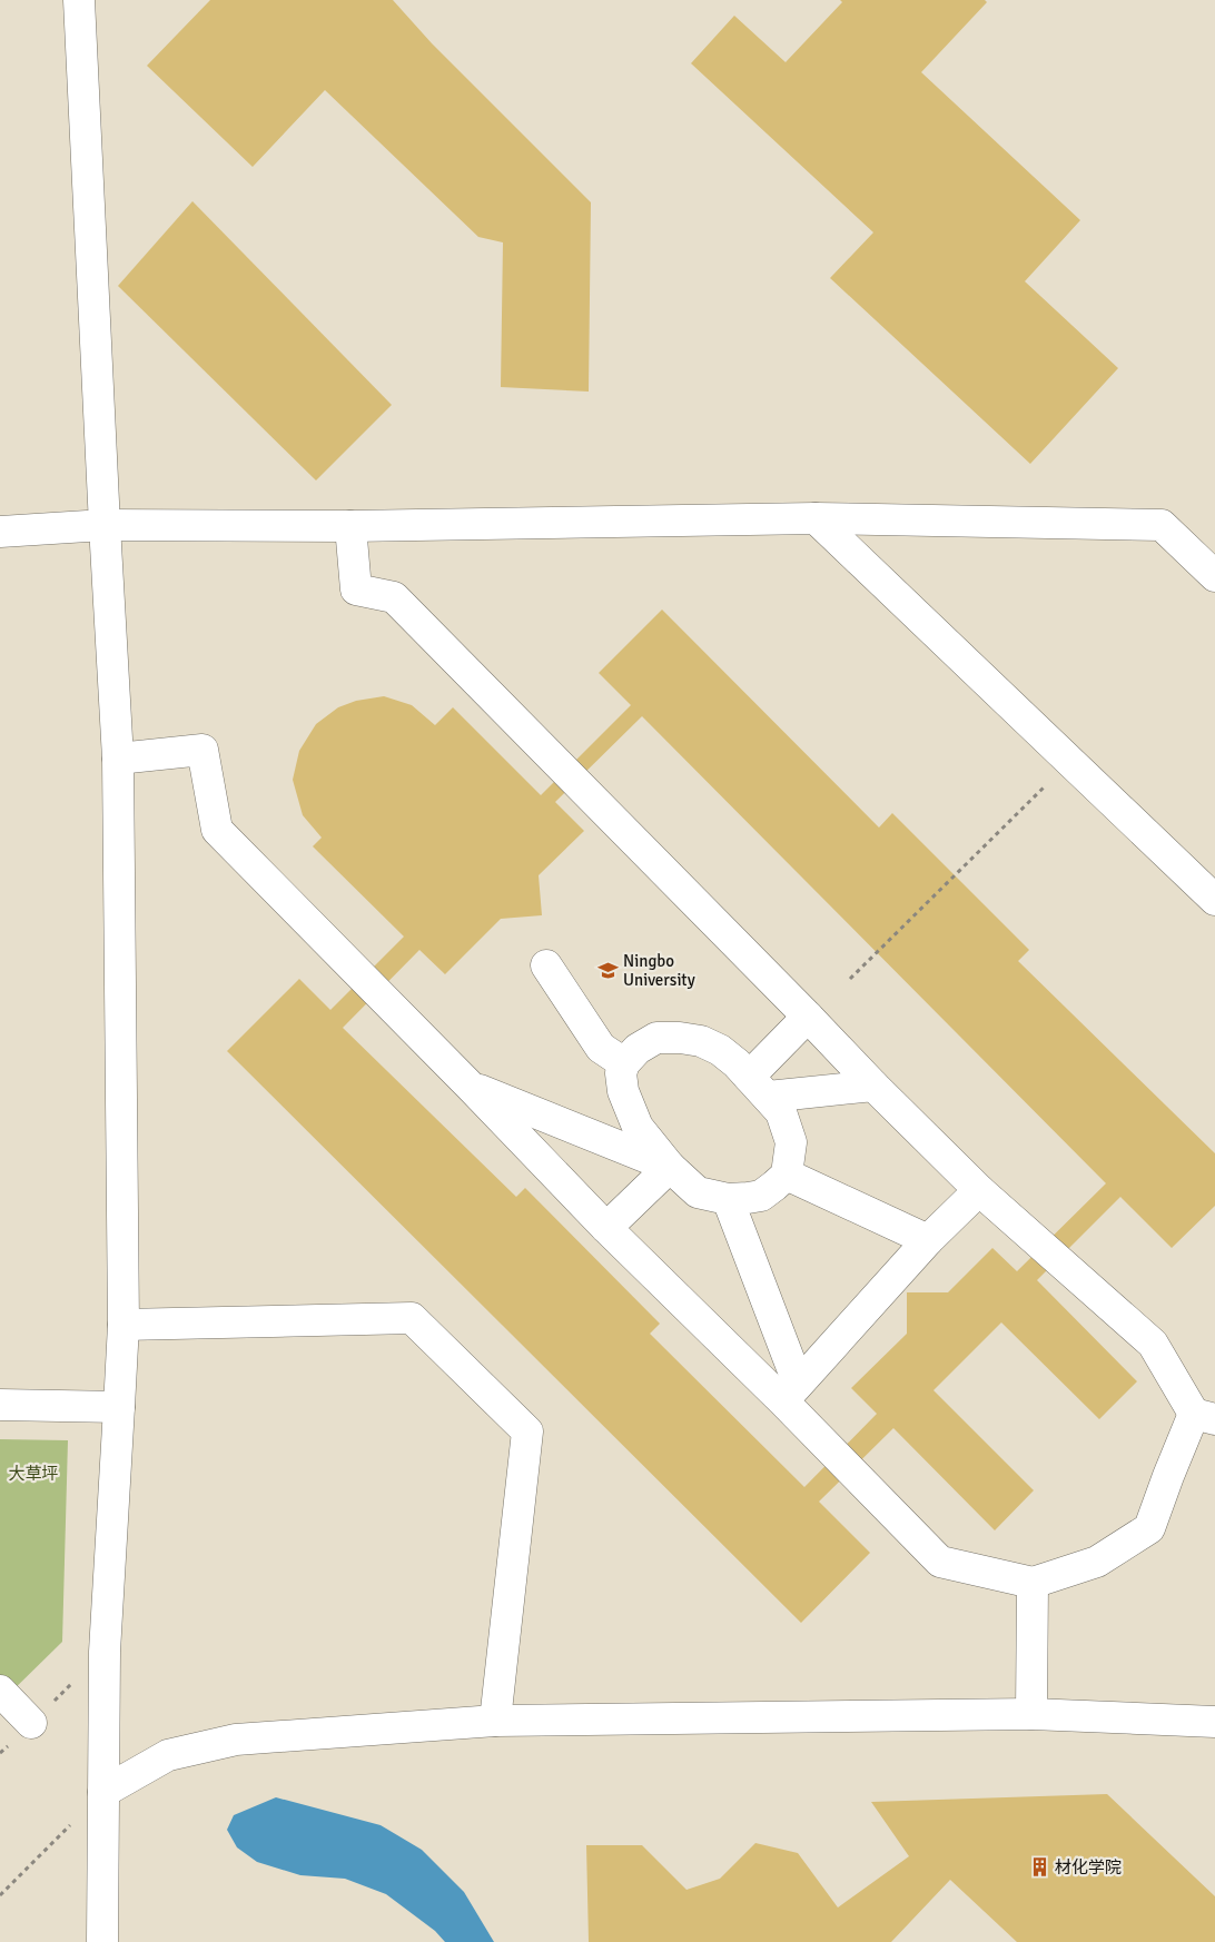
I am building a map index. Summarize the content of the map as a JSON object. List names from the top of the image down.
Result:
{
  "parks": ["大草坪"],
  "places": {
    "school or university": ["Ningbo University"],
    "building": ["材化学院"]
  }
}
